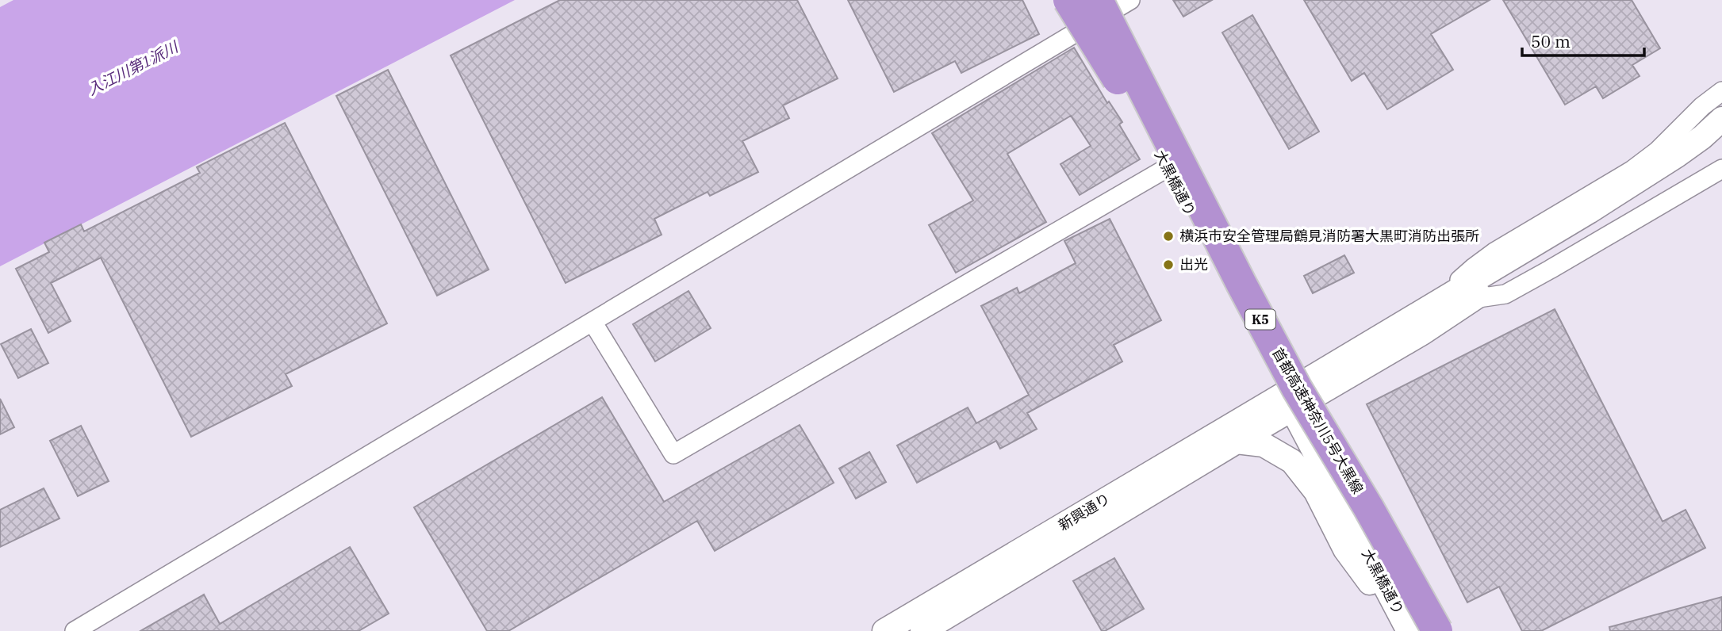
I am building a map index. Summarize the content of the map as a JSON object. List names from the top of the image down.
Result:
{
  "streets": {
    "highway": ["K5", "首都高速神奈川5号大黒線"],
    "street": ["大黒橋通り", "新興通り"]
  },
  "crossings": [
    ["大黒橋通り", "首都高速神奈川5号大黒線"],
    ["大黒橋通り", "新興通り"],
    ["首都高速神奈川5号大黒線", "新興通り"]
  ],
  "water": ["入江川第1派川"],
  "places": ["横浜市安全管理局鶴見消防署大黒町消防出張所", "出光"],
  "scale_bar": "50 m"
}
